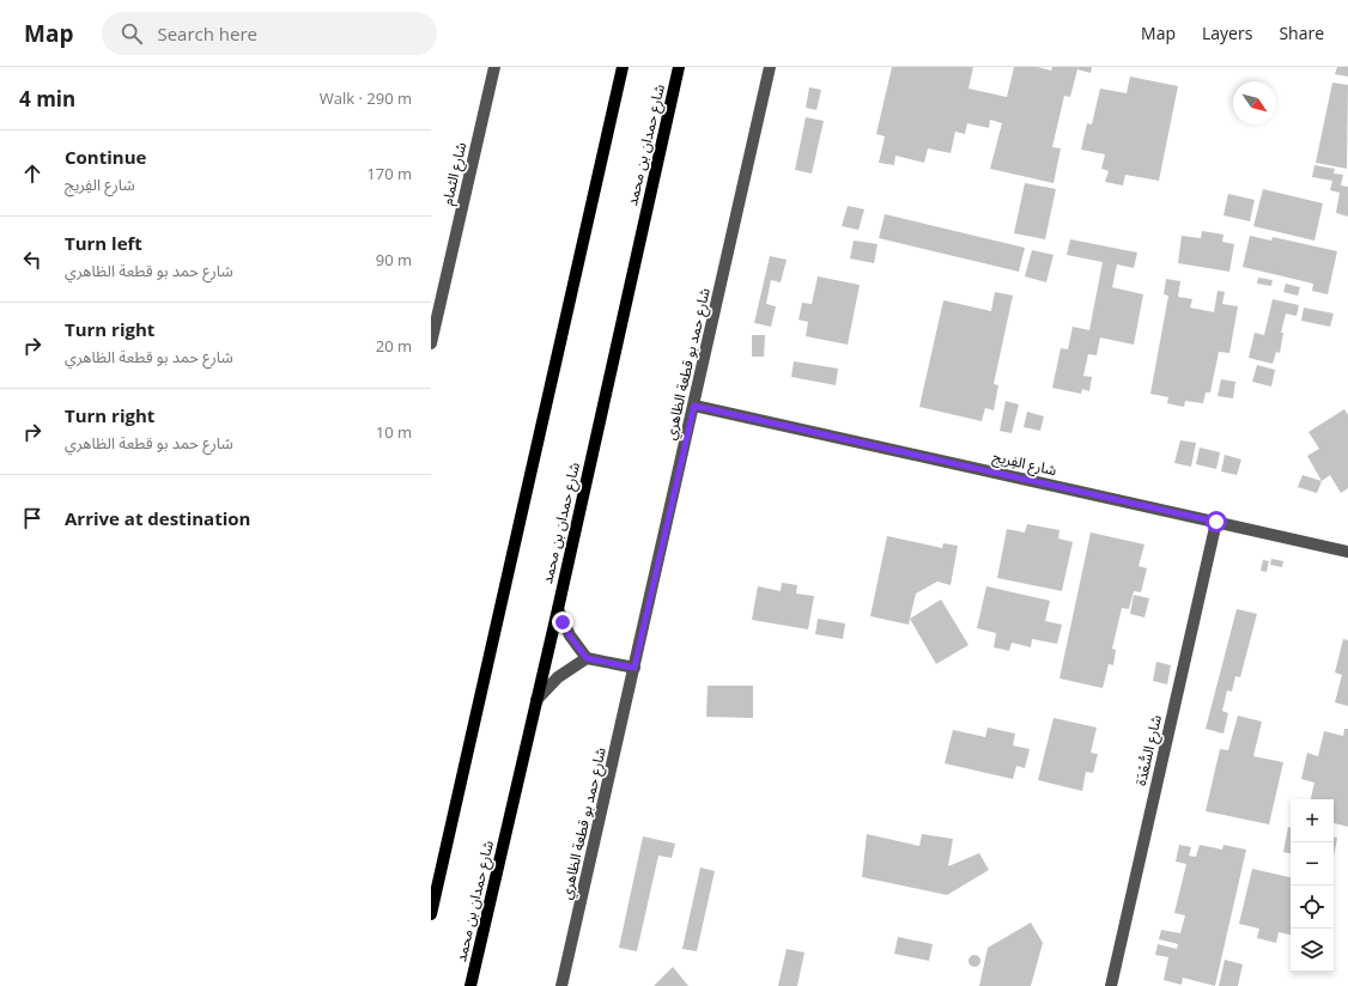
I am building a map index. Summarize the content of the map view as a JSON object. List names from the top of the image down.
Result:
{
  "streets": {
    "main road": ["شارع حمدان بن محمد"],
    "street": [
      "شارع الثمام",
      "شارع حمد بو قطعة الظاهري",
      "شارع الفِريج",
      "شارع السُّعْدَة"
    ]
  },
  "crossings": [
    ["شارع حمد بو قطعة الظاهري", "شارع الفِريج"],
    ["شارع الفِريج", "شارع السُّعْدَة"]
  ],
  "north": "bottom right",
  "page": {
    "header": "Map",
    "search": "Search here",
    "nav": ["Map", "Layers", "Share"],
    "heading": ["4 min", "Walk · 290 m"],
    "list": [
      ["Continue", "شارع الفِريج", "170 m"],
      ["Turn left", "شارع حمد بو قطعة الظاهري", "90 m"],
      ["Turn right", "شارع حمد بو قطعة الظاهري", "20 m"],
      ["Turn right", "شارع حمد بو قطعة الظاهري", "10 m"],
      "Arrive at destination"
    ],
    "map_buttons": ["+", "−"]
  }
}
